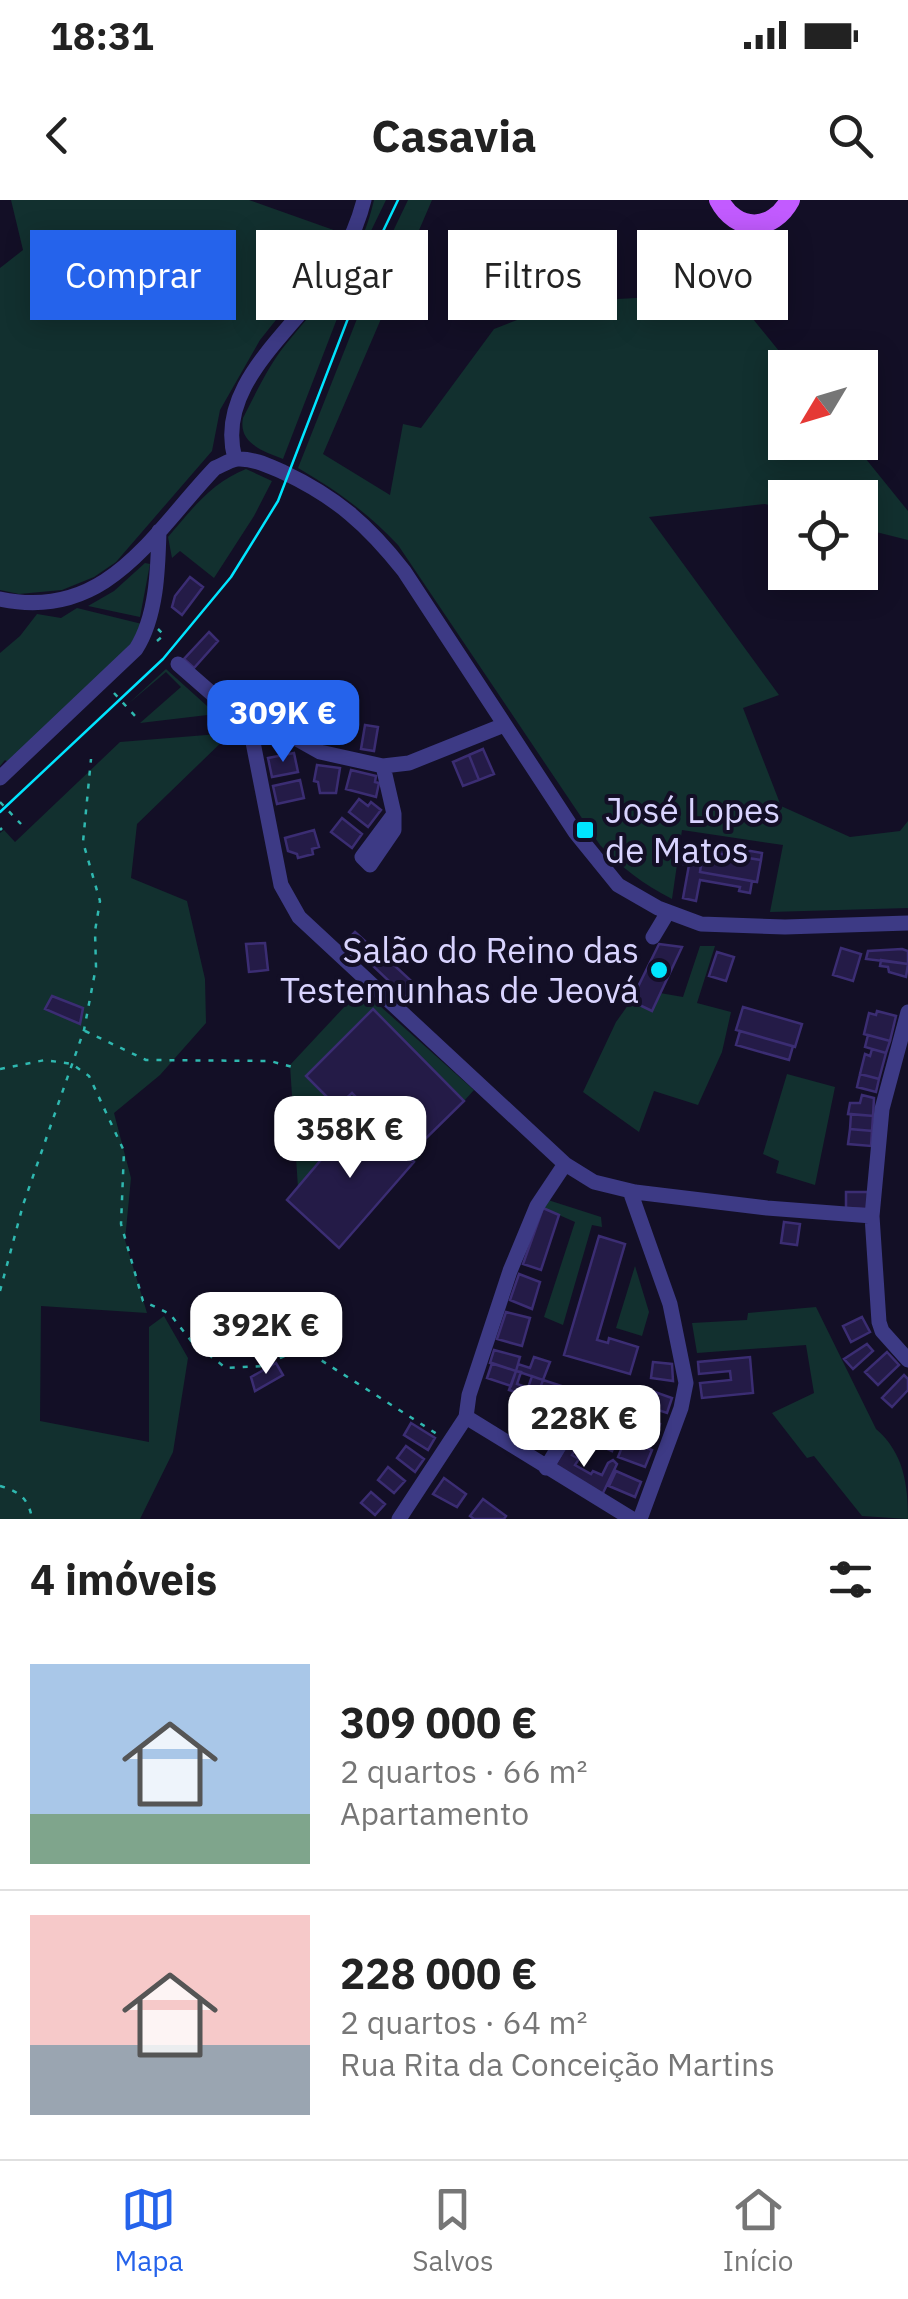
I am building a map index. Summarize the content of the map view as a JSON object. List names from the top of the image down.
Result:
{
  "places": {
    "transit": ["José Lopes de Matos"],
    "other": ["Salão do Reino das Testemunhas de Jeová"]
  },
  "north": "bottom left",
  "page": {
    "status": "18:31",
    "header": "Casavia",
    "chip": [
      "Comprar",
      "Alugar",
      "Filtros",
      "Novo"
    ],
    "price": [
      "309K €",
      "358K €",
      "392K €",
      "228K €"
    ],
    "heading": "4 imóveis",
    "list": [
      {
        "name": "309 000 €",
        "note": "2 quartos · 66 m² · Apartamento"
      },
      {
        "name": "228 000 €",
        "note": "2 quartos · 64 m² · Rua Rita da Conceição Martins"
      }
    ],
    "tabs": ["Mapa", "Salvos", "Início"]
  }
}
